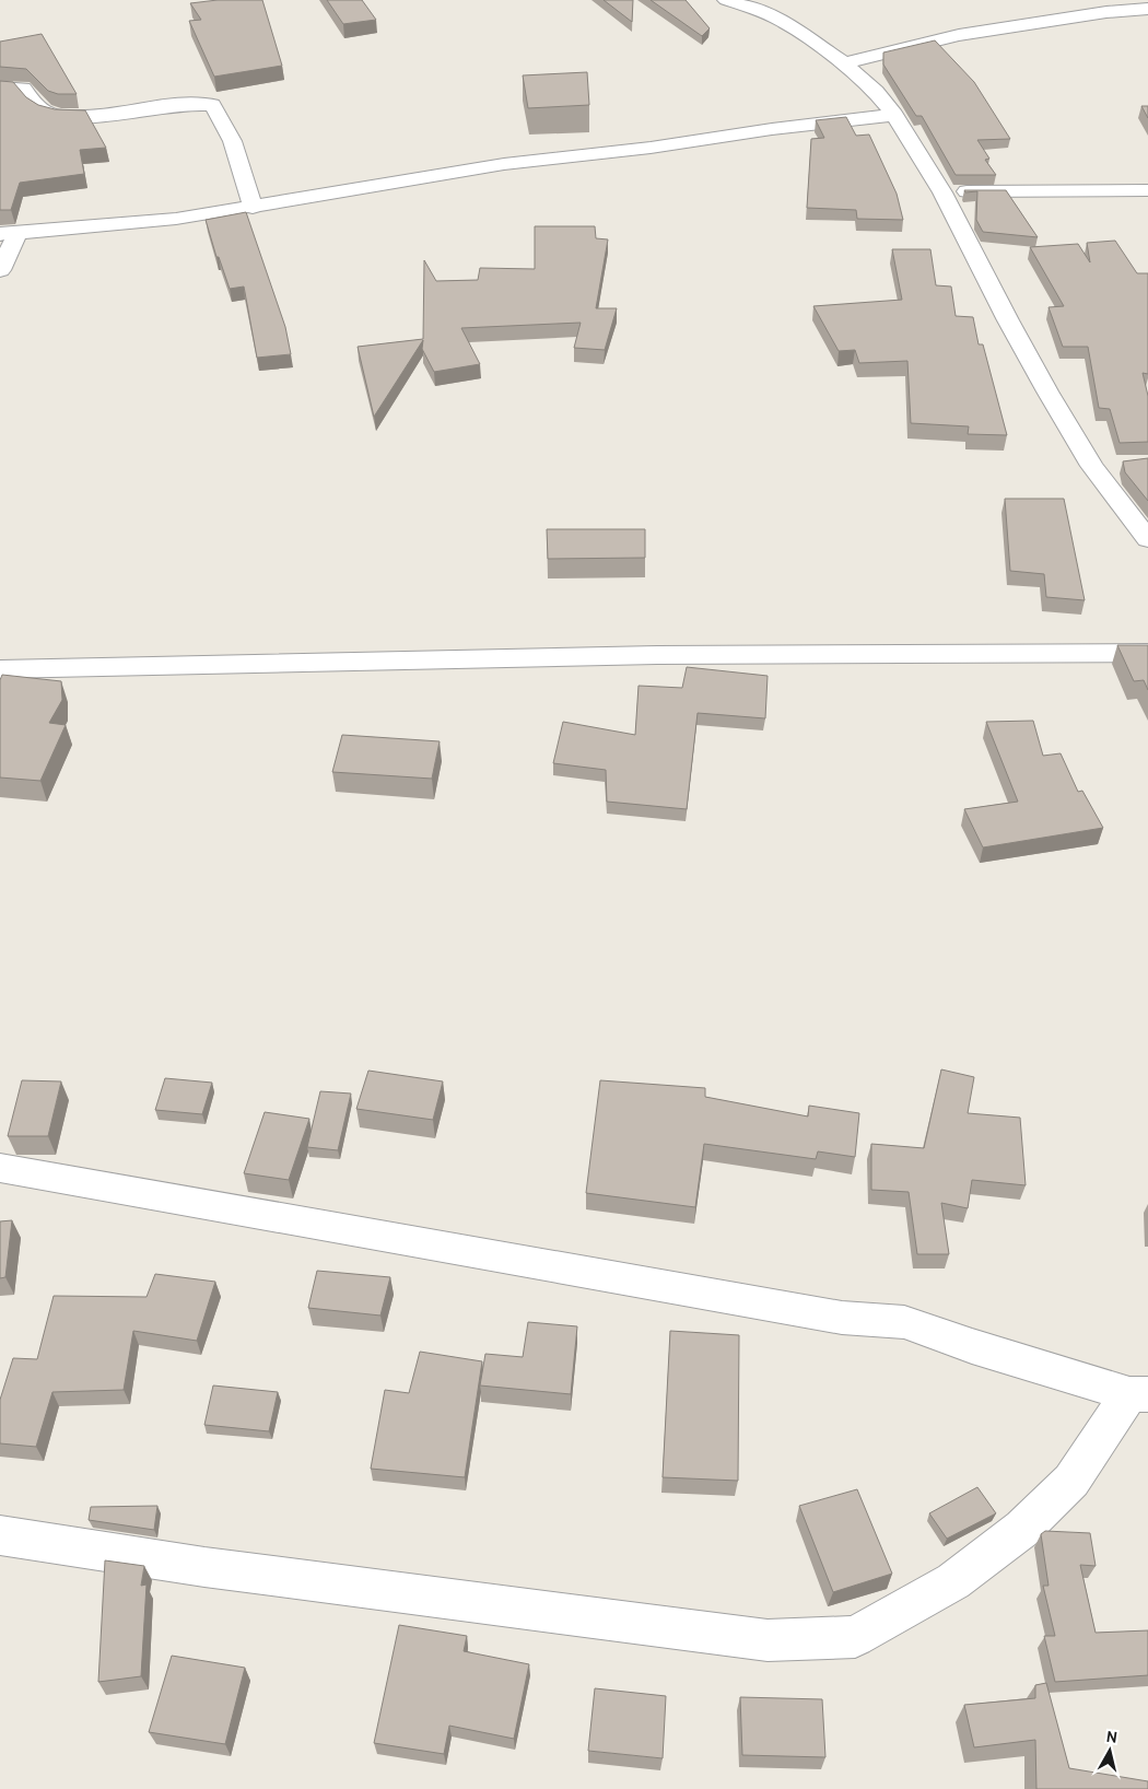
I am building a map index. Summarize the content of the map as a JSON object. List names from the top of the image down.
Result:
{
  "north": "top"
}
